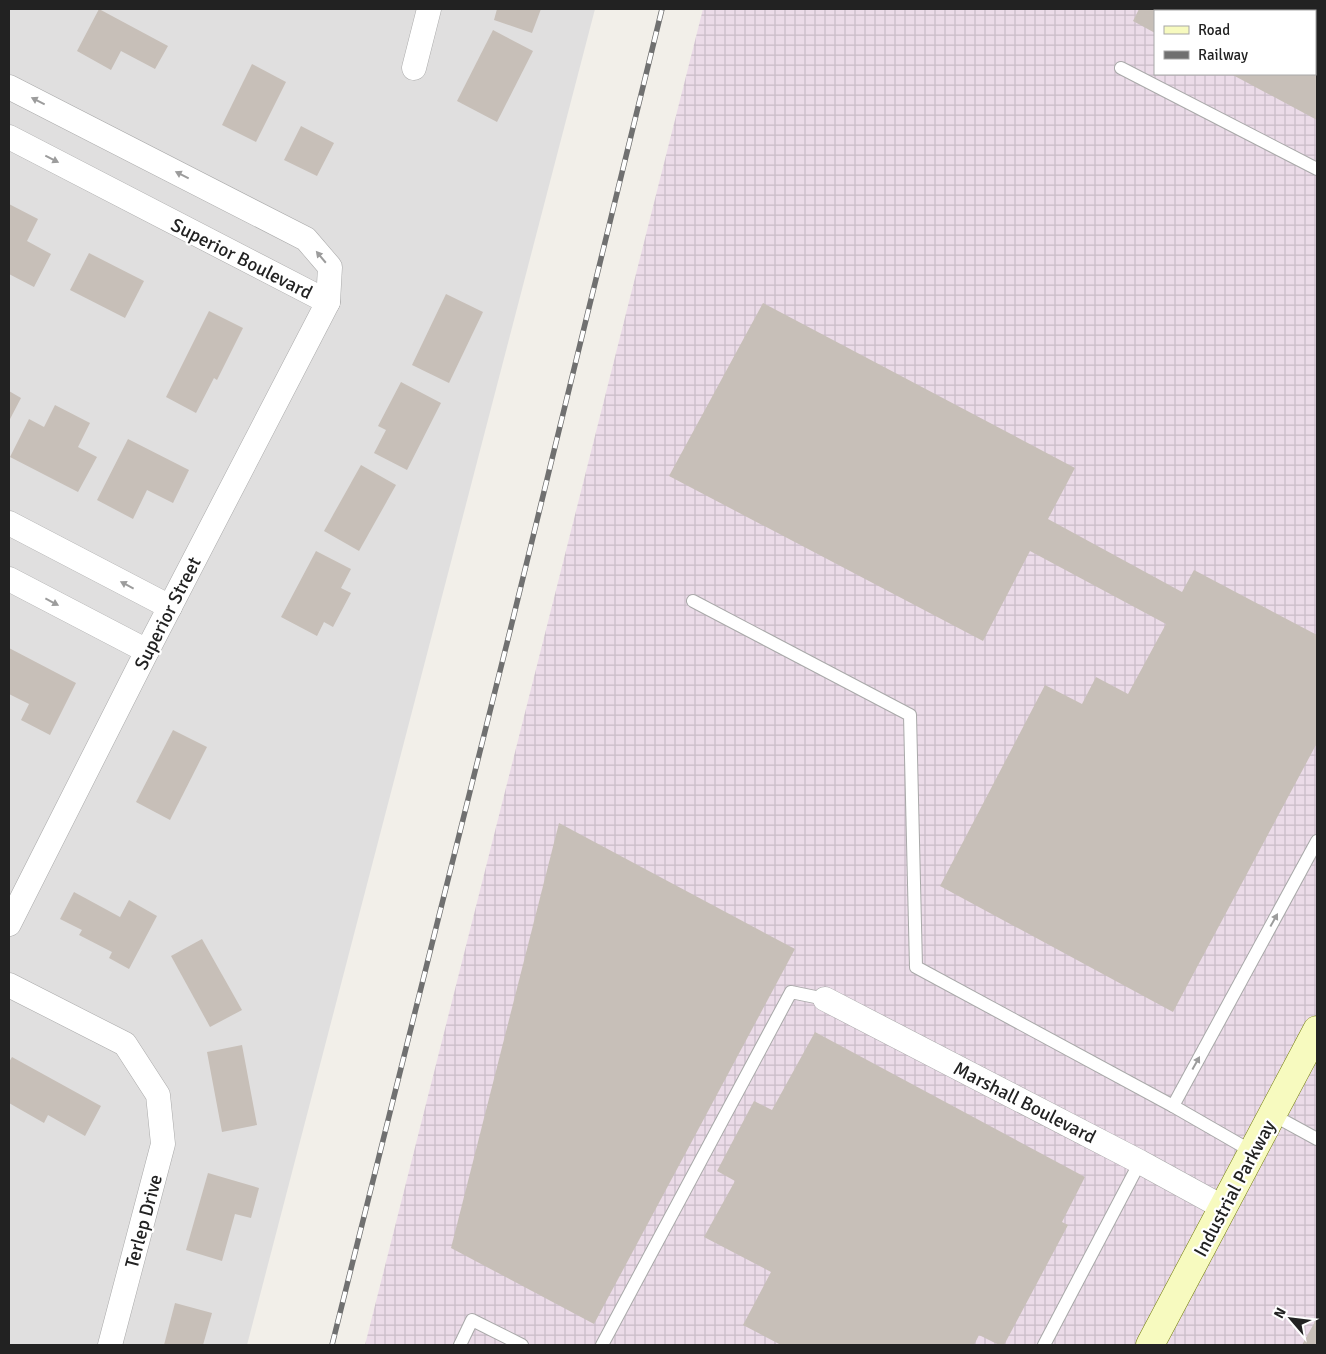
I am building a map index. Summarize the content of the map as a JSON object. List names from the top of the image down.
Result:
{
  "streets": {
    "street": [
      "Superior Boulevard",
      "Superior Street",
      "Marshall Boulevard",
      "Industrial Parkway",
      "Terlep Drive"
    ]
  },
  "crossings": [
    ["Superior Boulevard", "Superior Street"],
    ["Marshall Boulevard", "Industrial Parkway"]
  ],
  "legend": ["Road", "Railway"],
  "north": "top left"
}
